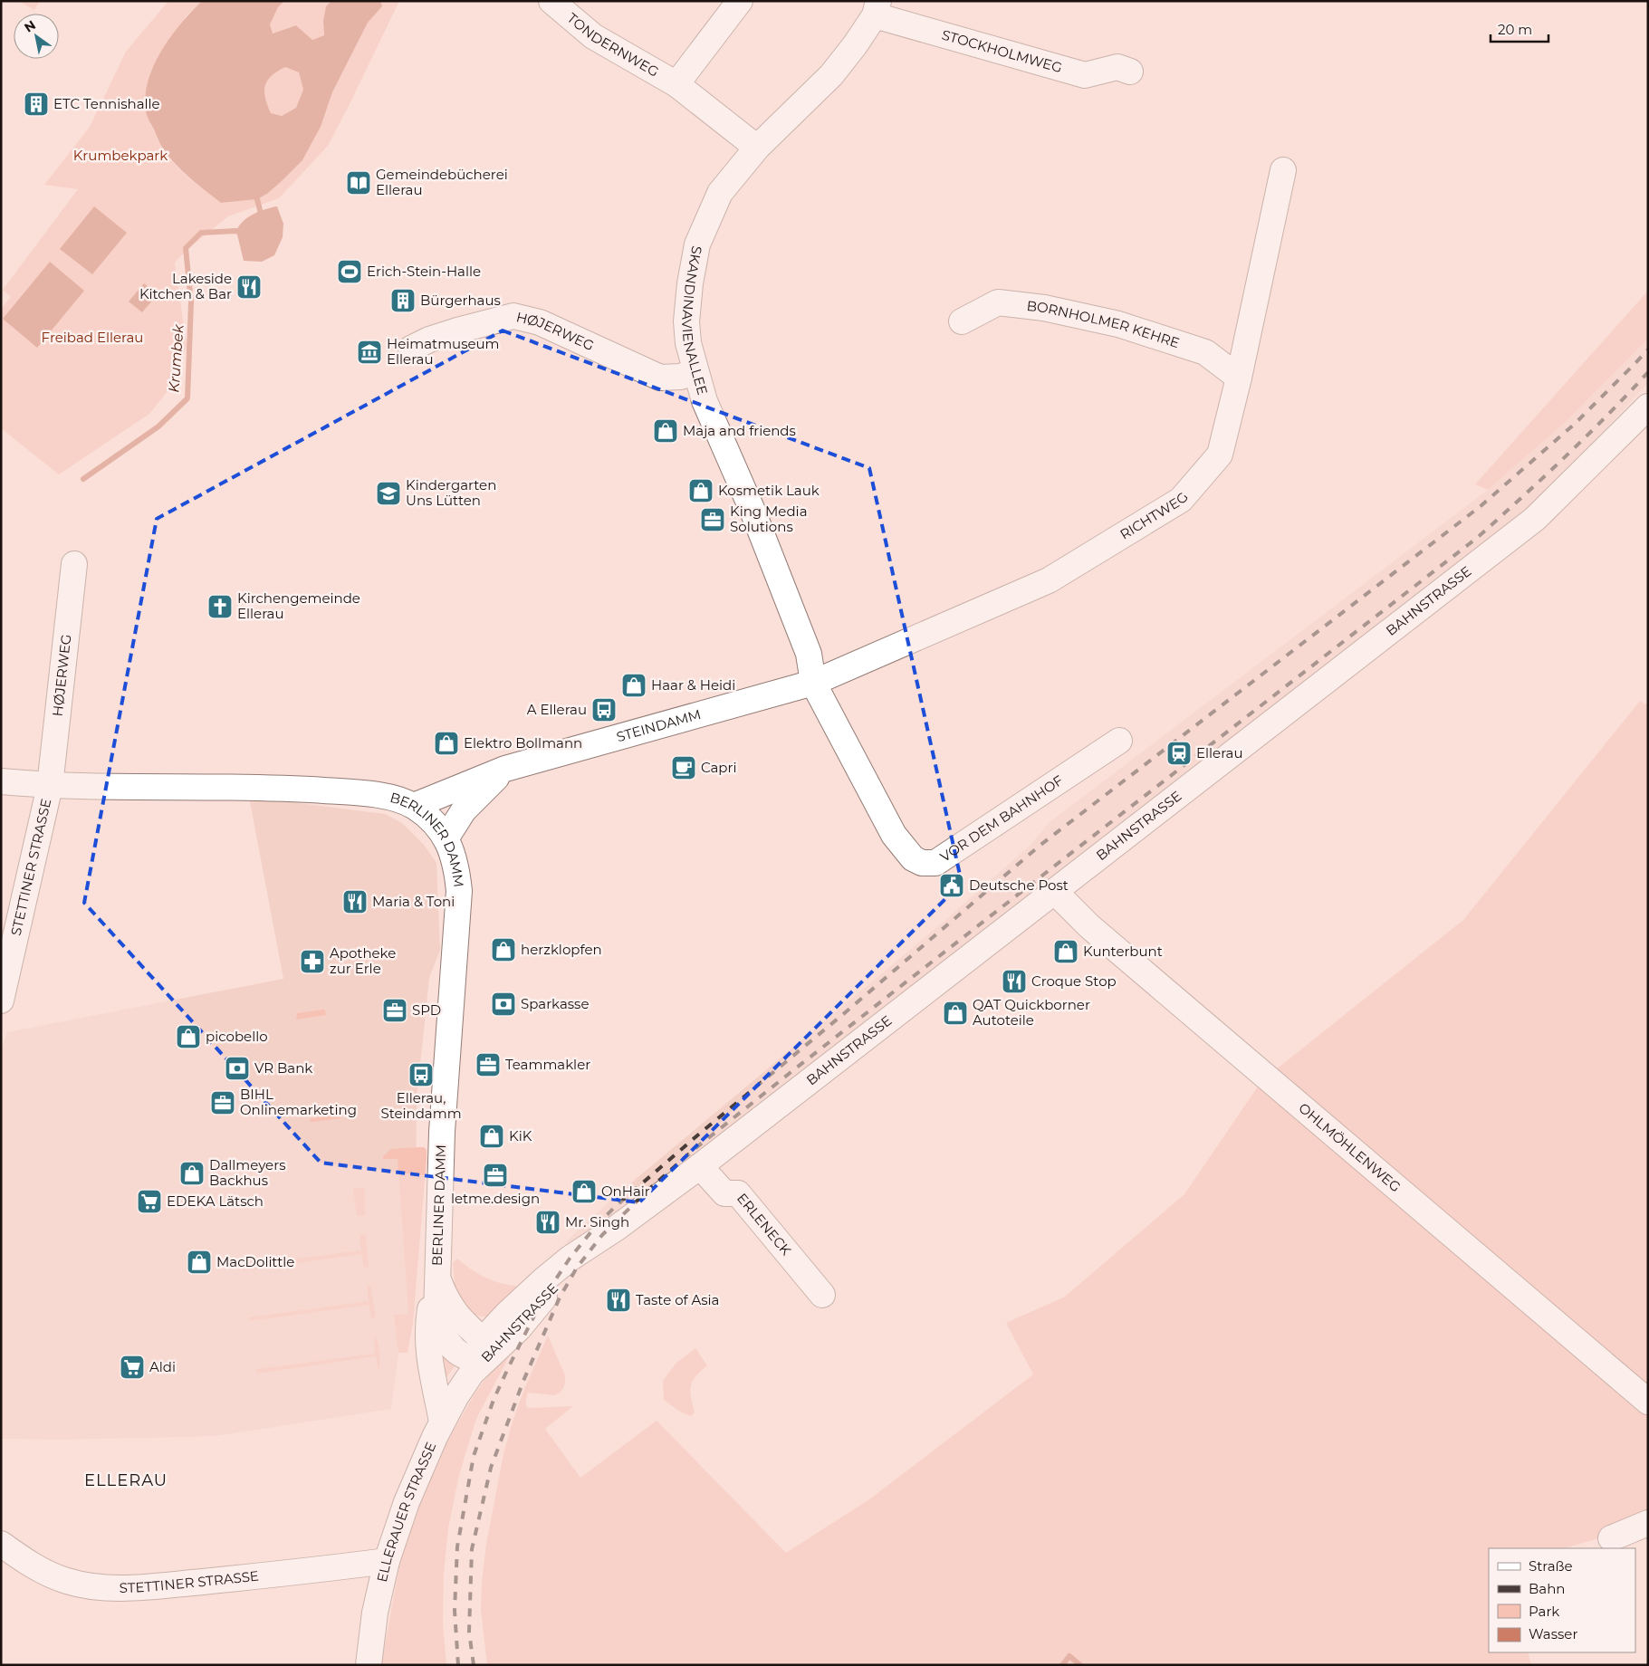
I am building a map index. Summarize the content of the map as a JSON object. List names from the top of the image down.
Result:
{
  "streets": {
    "street": [
      "TONDERNWEG",
      "STOCKHOLMWEG",
      "SKANDINAVIENALLEE",
      "BORNHOLMER KEHRE",
      "HØJERWEG",
      "RICHTWEG",
      "BAHNSTRASSE",
      "STEINDAMM",
      "VOR DEM BAHNHOF",
      "BERLINER DAMM",
      "STETTINER STRASSE",
      "OHLMÖHLENWEG",
      "ERLENECK",
      "ELLERAUER STRASSE"
    ]
  },
  "crossings": [
    ["TONDERNWEG", "SKANDINAVIENALLEE"],
    ["STOCKHOLMWEG", "SKANDINAVIENALLEE"],
    ["SKANDINAVIENALLEE", "HØJERWEG"],
    ["SKANDINAVIENALLEE", "RICHTWEG"],
    ["SKANDINAVIENALLEE", "STEINDAMM"],
    ["SKANDINAVIENALLEE", "VOR DEM BAHNHOF"],
    ["BORNHOLMER KEHRE", "RICHTWEG"],
    ["HØJERWEG", "BERLINER DAMM"],
    ["HØJERWEG", "STETTINER STRASSE"],
    ["RICHTWEG", "STEINDAMM"],
    ["RICHTWEG", "VOR DEM BAHNHOF"],
    ["BAHNSTRASSE", "BERLINER DAMM"],
    ["BAHNSTRASSE", "OHLMÖHLENWEG"],
    ["BAHNSTRASSE", "ERLENECK"],
    ["BAHNSTRASSE", "ELLERAUER STRASSE"],
    ["STEINDAMM", "VOR DEM BAHNHOF"],
    ["STEINDAMM", "BERLINER DAMM"],
    ["BERLINER DAMM", "STETTINER STRASSE"],
    ["BERLINER DAMM", "ELLERAUER STRASSE"],
    ["STETTINER STRASSE", "ELLERAUER STRASSE"]
  ],
  "districts": ["ELLERAU"],
  "water": ["Krumbek"],
  "parks": ["Krumbekpark", "Freibad Ellerau"],
  "places": {
    "building": ["ETC Tennishalle", "Bürgerhaus"],
    "library": ["Gemeindebücherei Ellerau"],
    "sports": ["Erich-Stein-Halle"],
    "restaurant": [
      "Lakeside Kitchen & Bar",
      "Maria & Toni",
      "Croque Stop",
      "Mr. Singh",
      "Taste of Asia"
    ],
    "museum": ["Heimatmuseum Ellerau"],
    "shop": [
      "Maja and friends",
      "Kosmetik Lauk",
      "Haar & Heidi",
      "Elektro Bollmann",
      "herzklopfen",
      "Kunterbunt",
      "QAT Quickborner Autoteile",
      "picobello",
      "KiK",
      "Dallmeyers Backhus",
      "OnHair",
      "MacDolittle"
    ],
    "school or university": ["Kindergarten Uns Lütten"],
    "office": [
      "King Media Solutions",
      "SPD",
      "Teammakler",
      "BIHL Onlinemarketing",
      "letme.design"
    ],
    "church": ["Kirchengemeinde Ellerau"],
    "bus stop": ["A Ellerau", "Ellerau, Steindamm"],
    "station": ["Ellerau"],
    "cafe": ["Capri"],
    "public building": ["Deutsche Post"],
    "pharmacy": ["Apotheke zur Erle"],
    "bank": ["Sparkasse", "VR Bank"],
    "supermarket": ["EDEKA Lätsch", "Aldi"]
  },
  "legend": [
    "Straße",
    "Bahn",
    "Park",
    "Wasser"
  ],
  "scale_bar": "20 m",
  "north": "top left"
}
